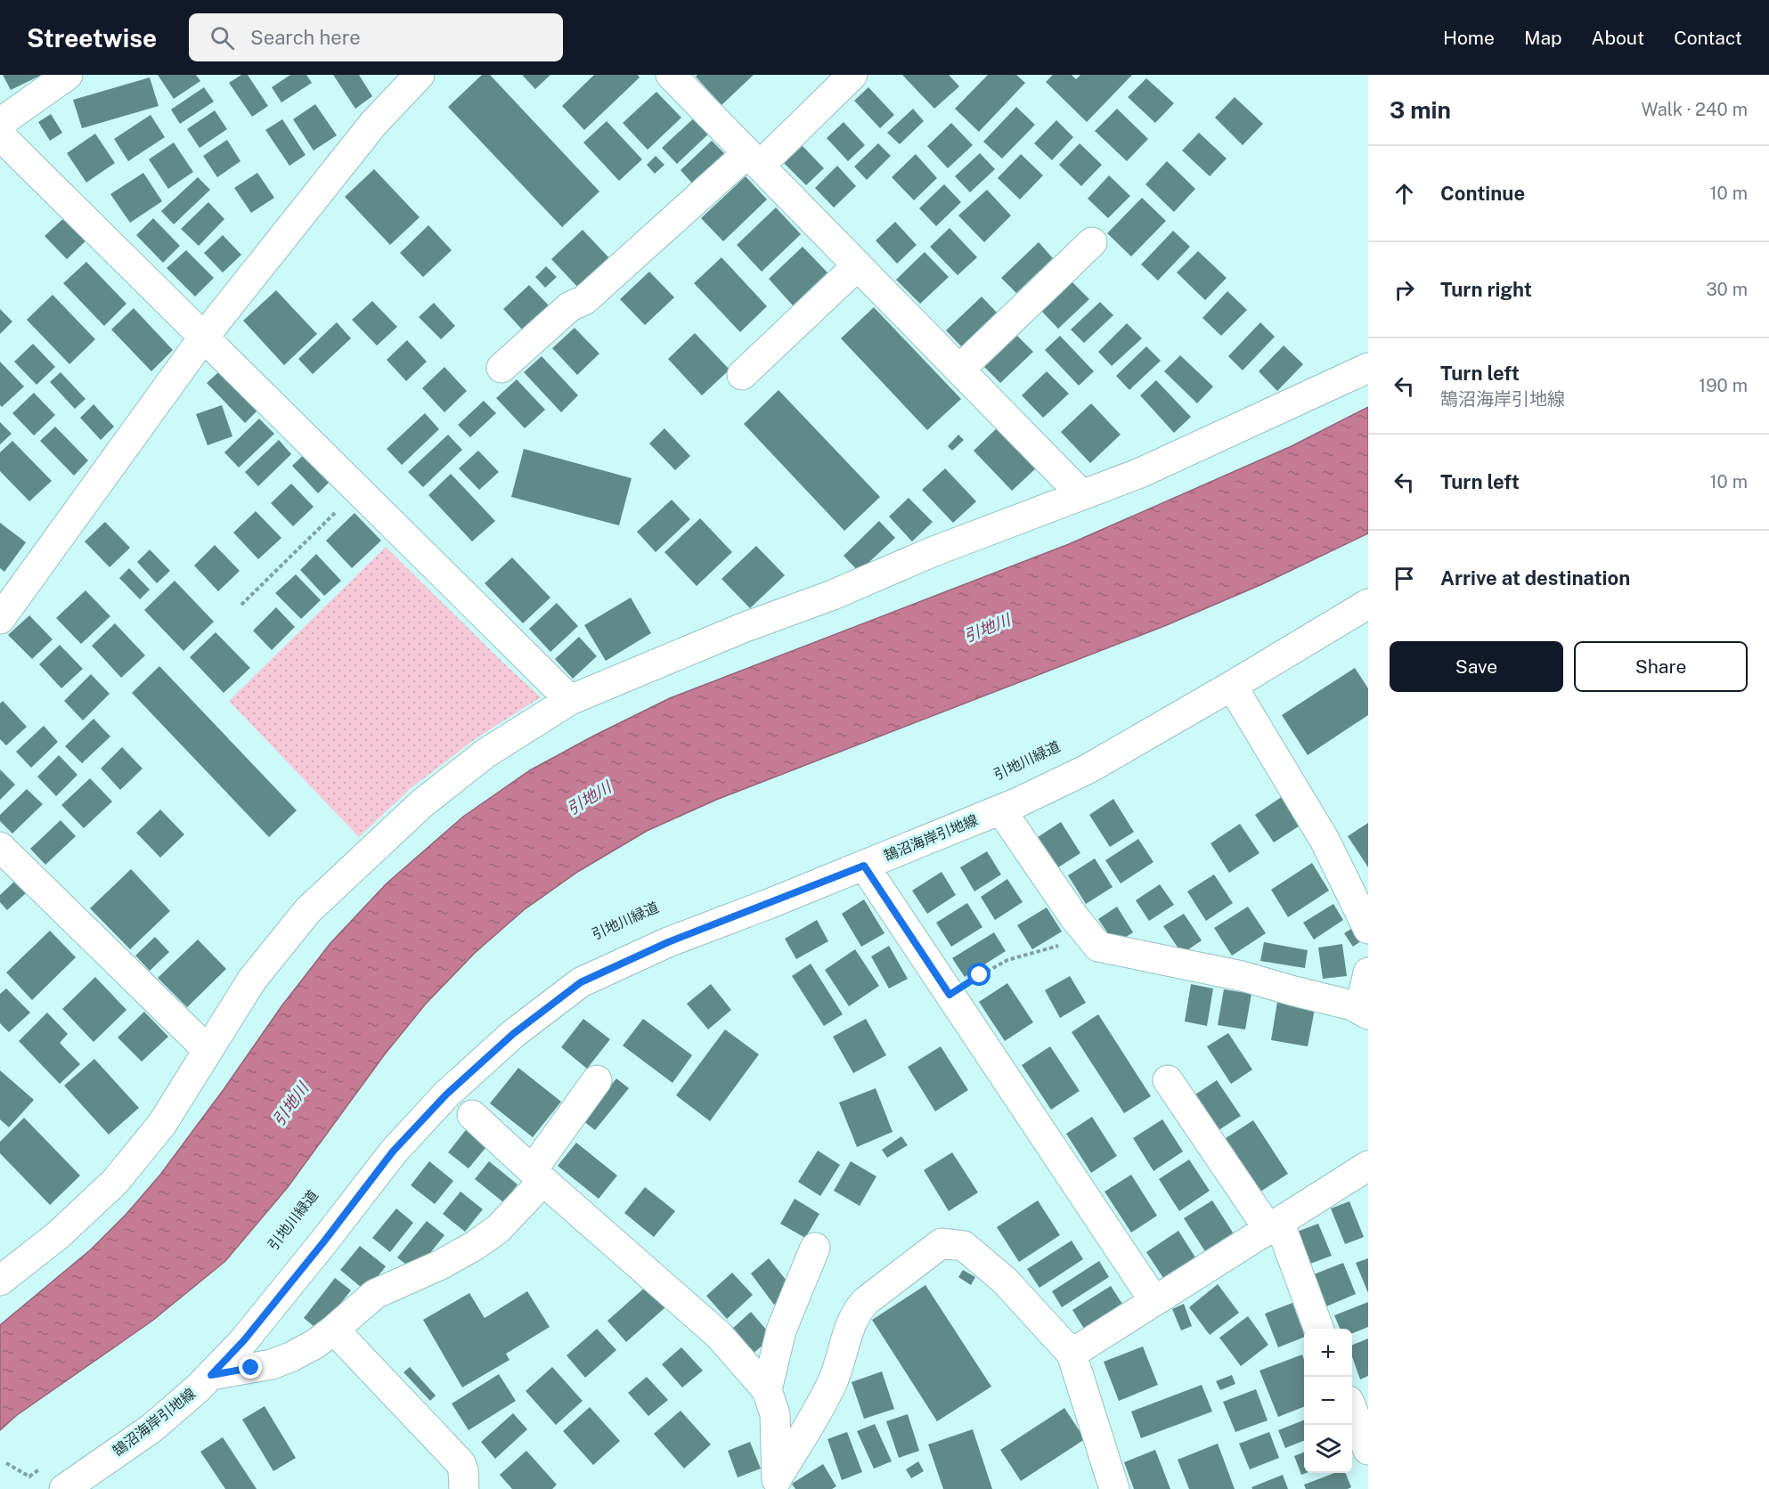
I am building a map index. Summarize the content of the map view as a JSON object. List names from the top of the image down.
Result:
{
  "streets": {
    "street": ["鵠沼海岸引地線"]
  },
  "water": ["引地川"],
  "page": {
    "header": "Streetwise",
    "search": "Search here",
    "nav": [
      "Home",
      "Map",
      "About",
      "Contact"
    ],
    "heading": ["3 min", "Walk · 240 m"],
    "list": [
      ["Continue", "10 m"],
      ["Turn right", "30 m"],
      ["Turn left", "鵠沼海岸引地線", "190 m"],
      ["Turn left", "10 m"],
      "Arrive at destination"
    ],
    "buttons": ["Save", "Share"],
    "map_buttons": ["+", "−"]
  }
}
